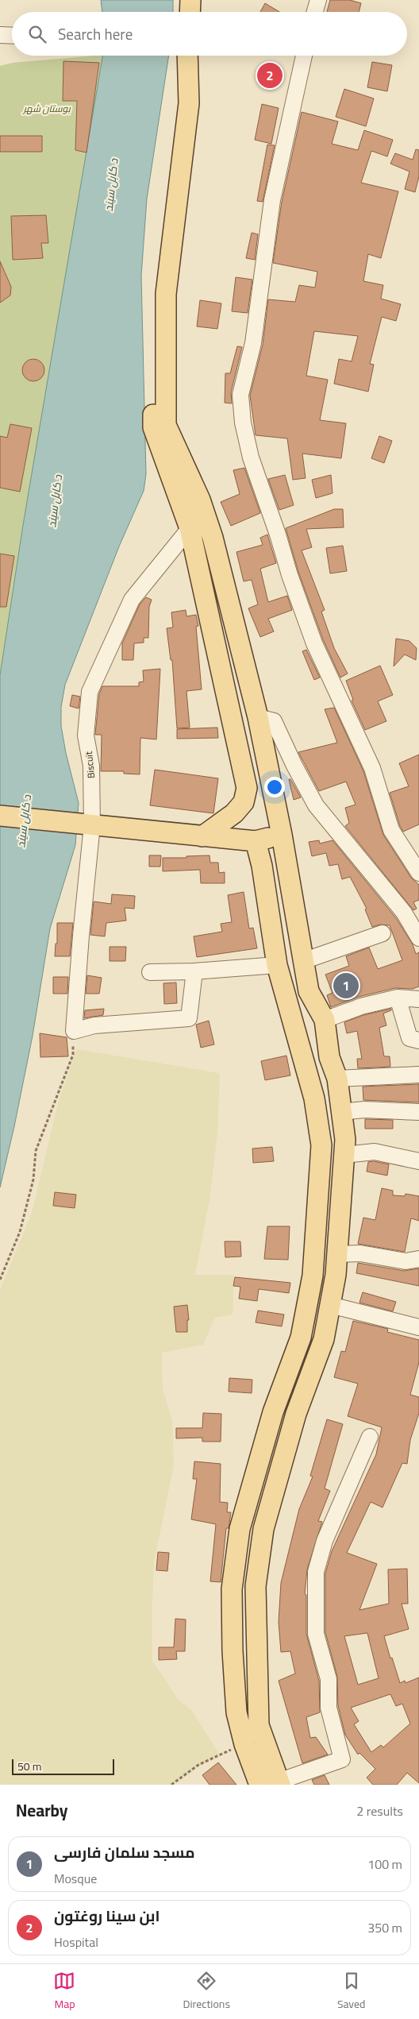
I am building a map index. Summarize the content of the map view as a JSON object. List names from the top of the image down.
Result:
{
  "streets": {
    "street": ["Biscuit"]
  },
  "water": ["د کابل سيند"],
  "parks": ["بوستان شهر"],
  "scale_bar": "50 m",
  "page": {
    "search": "Search here",
    "pins": ["2", "1"],
    "scale": "50 m",
    "heading": ["Nearby", "2 results"],
    "list": [
      {
        "mark": "1",
        "name": "مسجد سلمان فارسی",
        "note": "Mosque",
        "value": "100 m"
      },
      {
        "mark": "2",
        "name": "ابن سینا روغتون",
        "note": "Hospital",
        "value": "350 m"
      }
    ],
    "nav": ["Map", "Directions", "Saved"]
  }
}
